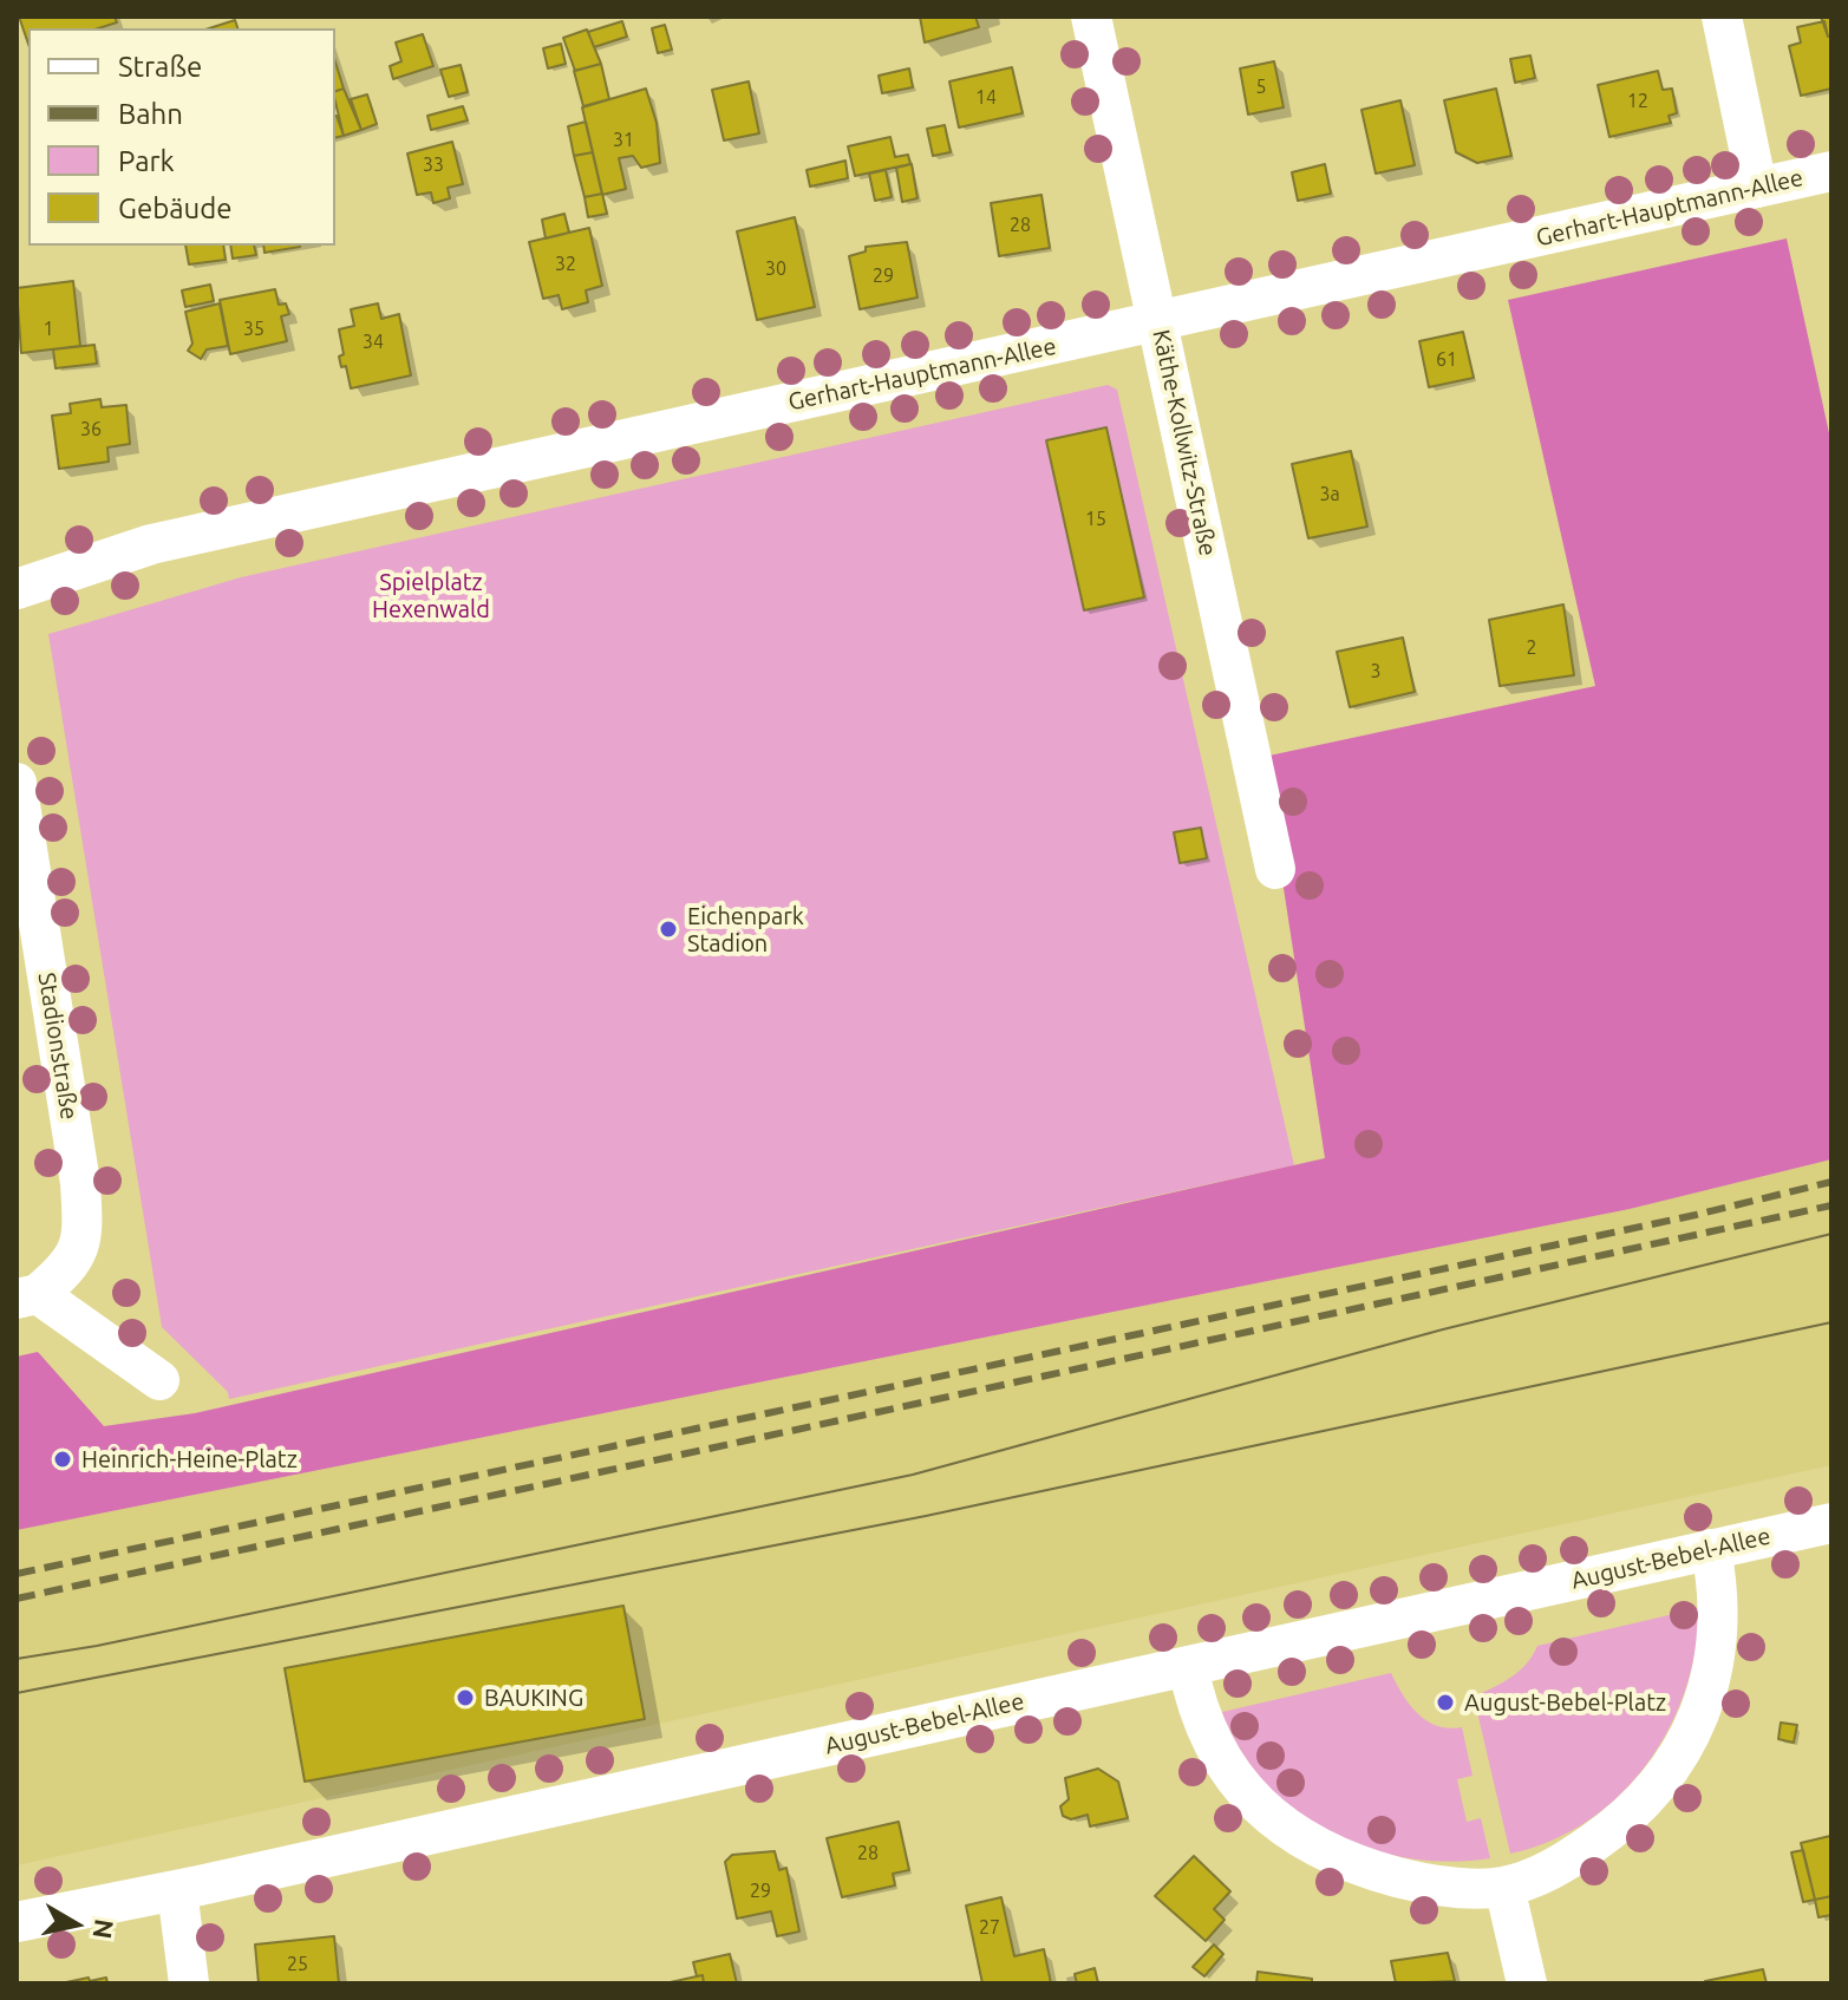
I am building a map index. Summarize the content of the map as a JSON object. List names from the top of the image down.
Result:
{
  "streets": {
    "street": [
      "Gerhart-Hauptmann-Allee",
      "Käthe-Kollwitz-Straße",
      "Stadionstraße",
      "August-Bebel-Allee"
    ]
  },
  "crossings": [
    ["Gerhart-Hauptmann-Allee", "Käthe-Kollwitz-Straße"]
  ],
  "parks": ["Spielplatz Hexenwald"],
  "places": [
    "Eichenpark Stadion",
    "Heinrich-Heine-Platz",
    "BAUKING",
    "August-Bebel-Platz"
  ],
  "house_numbers": [
    "5",
    "14",
    "12",
    "31",
    "33",
    "28",
    "32",
    "30",
    "29",
    "1",
    "35",
    "34",
    "61",
    "36",
    "3a",
    "15",
    "2",
    "3",
    "28",
    "29",
    "27",
    "25"
  ],
  "legend": [
    "Straße",
    "Bahn",
    "Park",
    "Gebäude"
  ],
  "north": "right"
}
